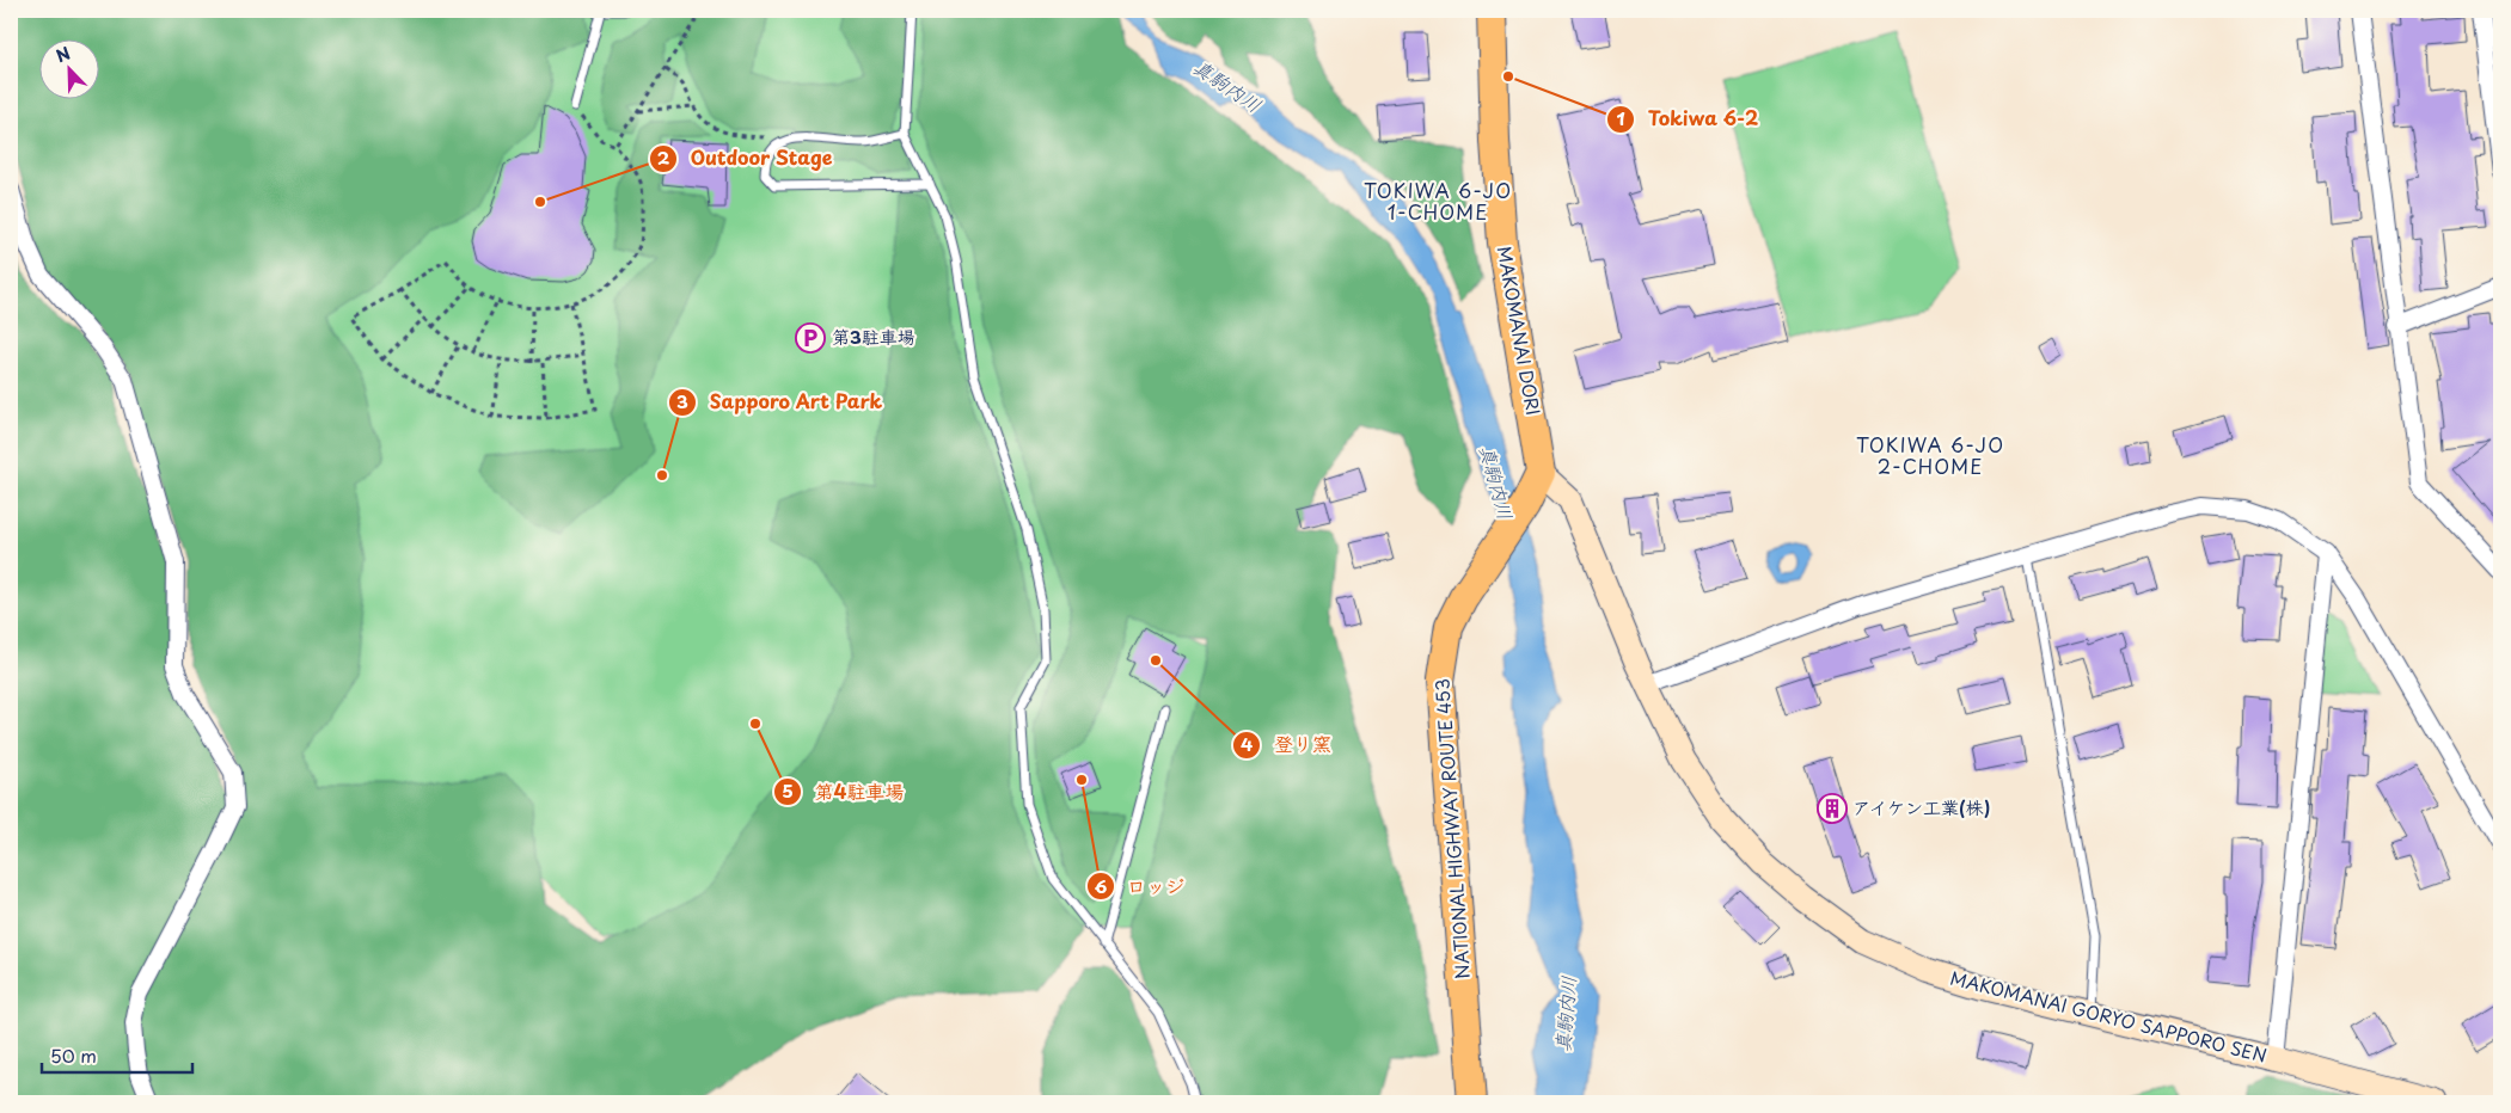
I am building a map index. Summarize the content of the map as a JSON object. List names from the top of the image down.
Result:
{
  "streets": {
    "highway": ["MAKOMANAI DORI", "NATIONAL HIGHWAY ROUTE 453"],
    "main road": ["MAKOMANAI GORYO SAPPORO SEN"]
  },
  "crossings": [
    ["MAKOMANAI DORI", "NATIONAL HIGHWAY ROUTE 453"],
    ["MAKOMANAI DORI", "MAKOMANAI GORYO SAPPORO SEN"],
    ["NATIONAL HIGHWAY ROUTE 453", "MAKOMANAI GORYO SAPPORO SEN"]
  ],
  "districts": ["TOKIWA 6-JO 1-CHOME", "TOKIWA 6-JO 2-CHOME"],
  "water": ["真駒内川"],
  "places": {
    "other": [
      "Tokiwa 6-2",
      "Outdoor Stage",
      "Sapporo Art Park",
      "登り窯",
      "第4駐車場",
      "ロッジ"
    ],
    "parking": ["第3駐車場"],
    "building": ["アイケン工業(株)"]
  },
  "scale_bar": "50 m",
  "north": "top left"
}
